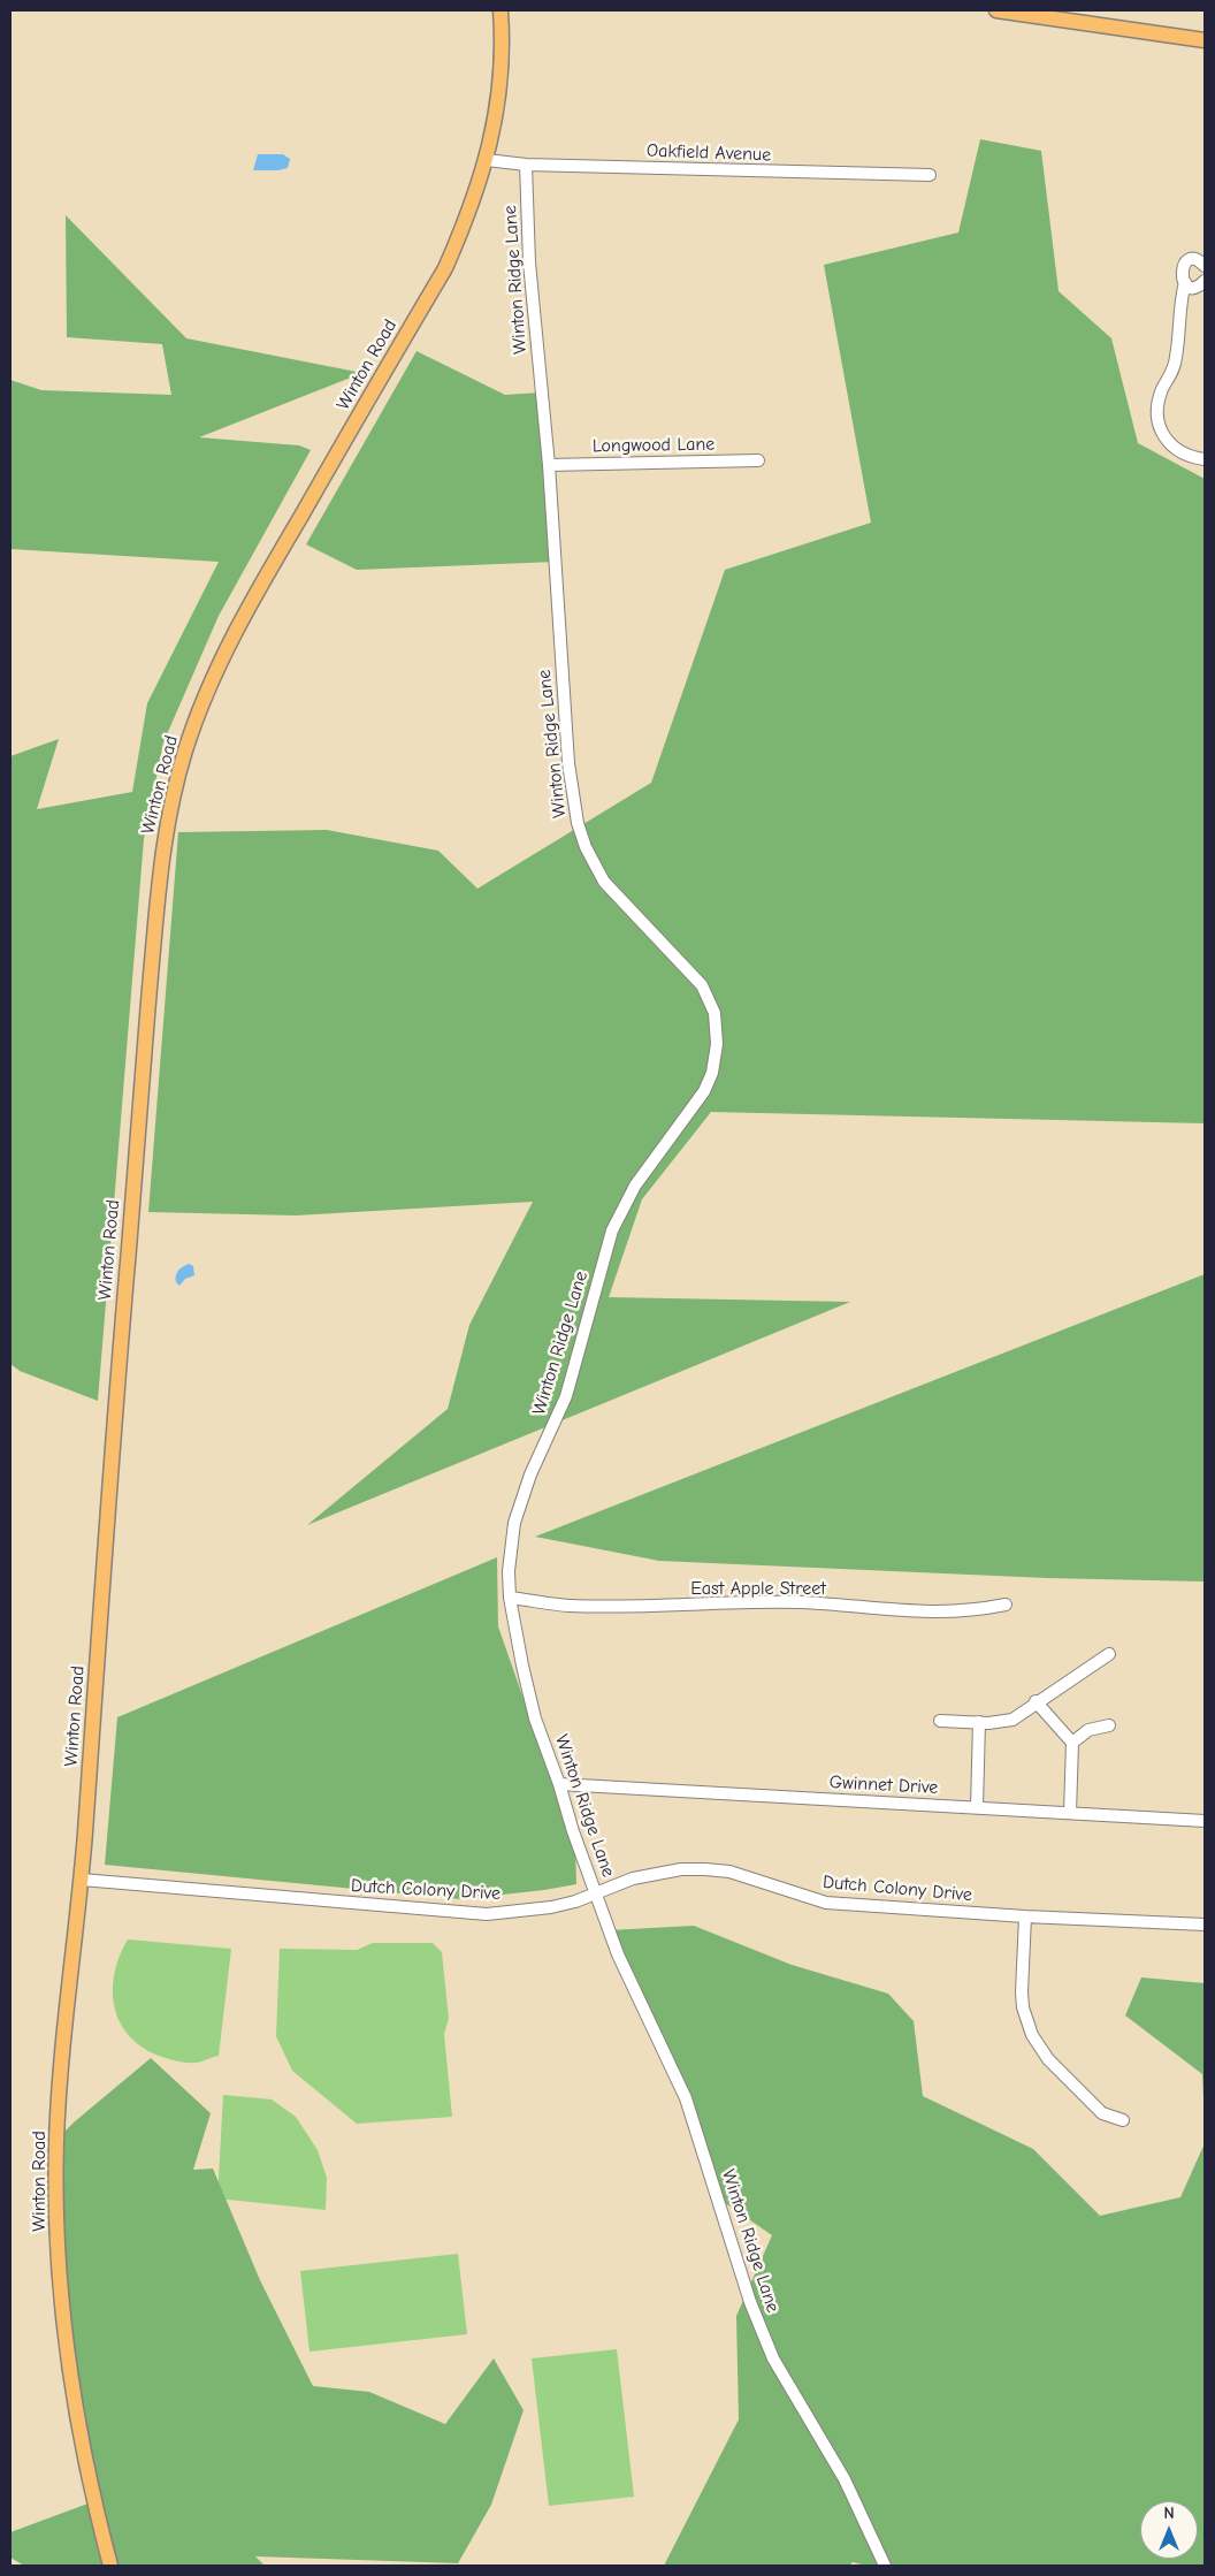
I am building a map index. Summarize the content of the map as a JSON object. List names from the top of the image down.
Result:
{
  "streets": {
    "main road": ["Winton Road"],
    "street": [
      "Oakfield Avenue",
      "Winton Ridge Lane",
      "Longwood Lane",
      "East Apple Street",
      "Gwinnet Drive",
      "Dutch Colony Drive"
    ]
  },
  "crossings": [
    ["Oakfield Avenue", "Winton Ridge Lane"],
    ["Oakfield Avenue", "Winton Road"],
    ["Winton Ridge Lane", "Longwood Lane"],
    ["Winton Ridge Lane", "East Apple Street"],
    ["Winton Ridge Lane", "Gwinnet Drive"],
    ["Winton Ridge Lane", "Dutch Colony Drive"],
    ["Winton Road", "Dutch Colony Drive"]
  ],
  "north": "top"
}
